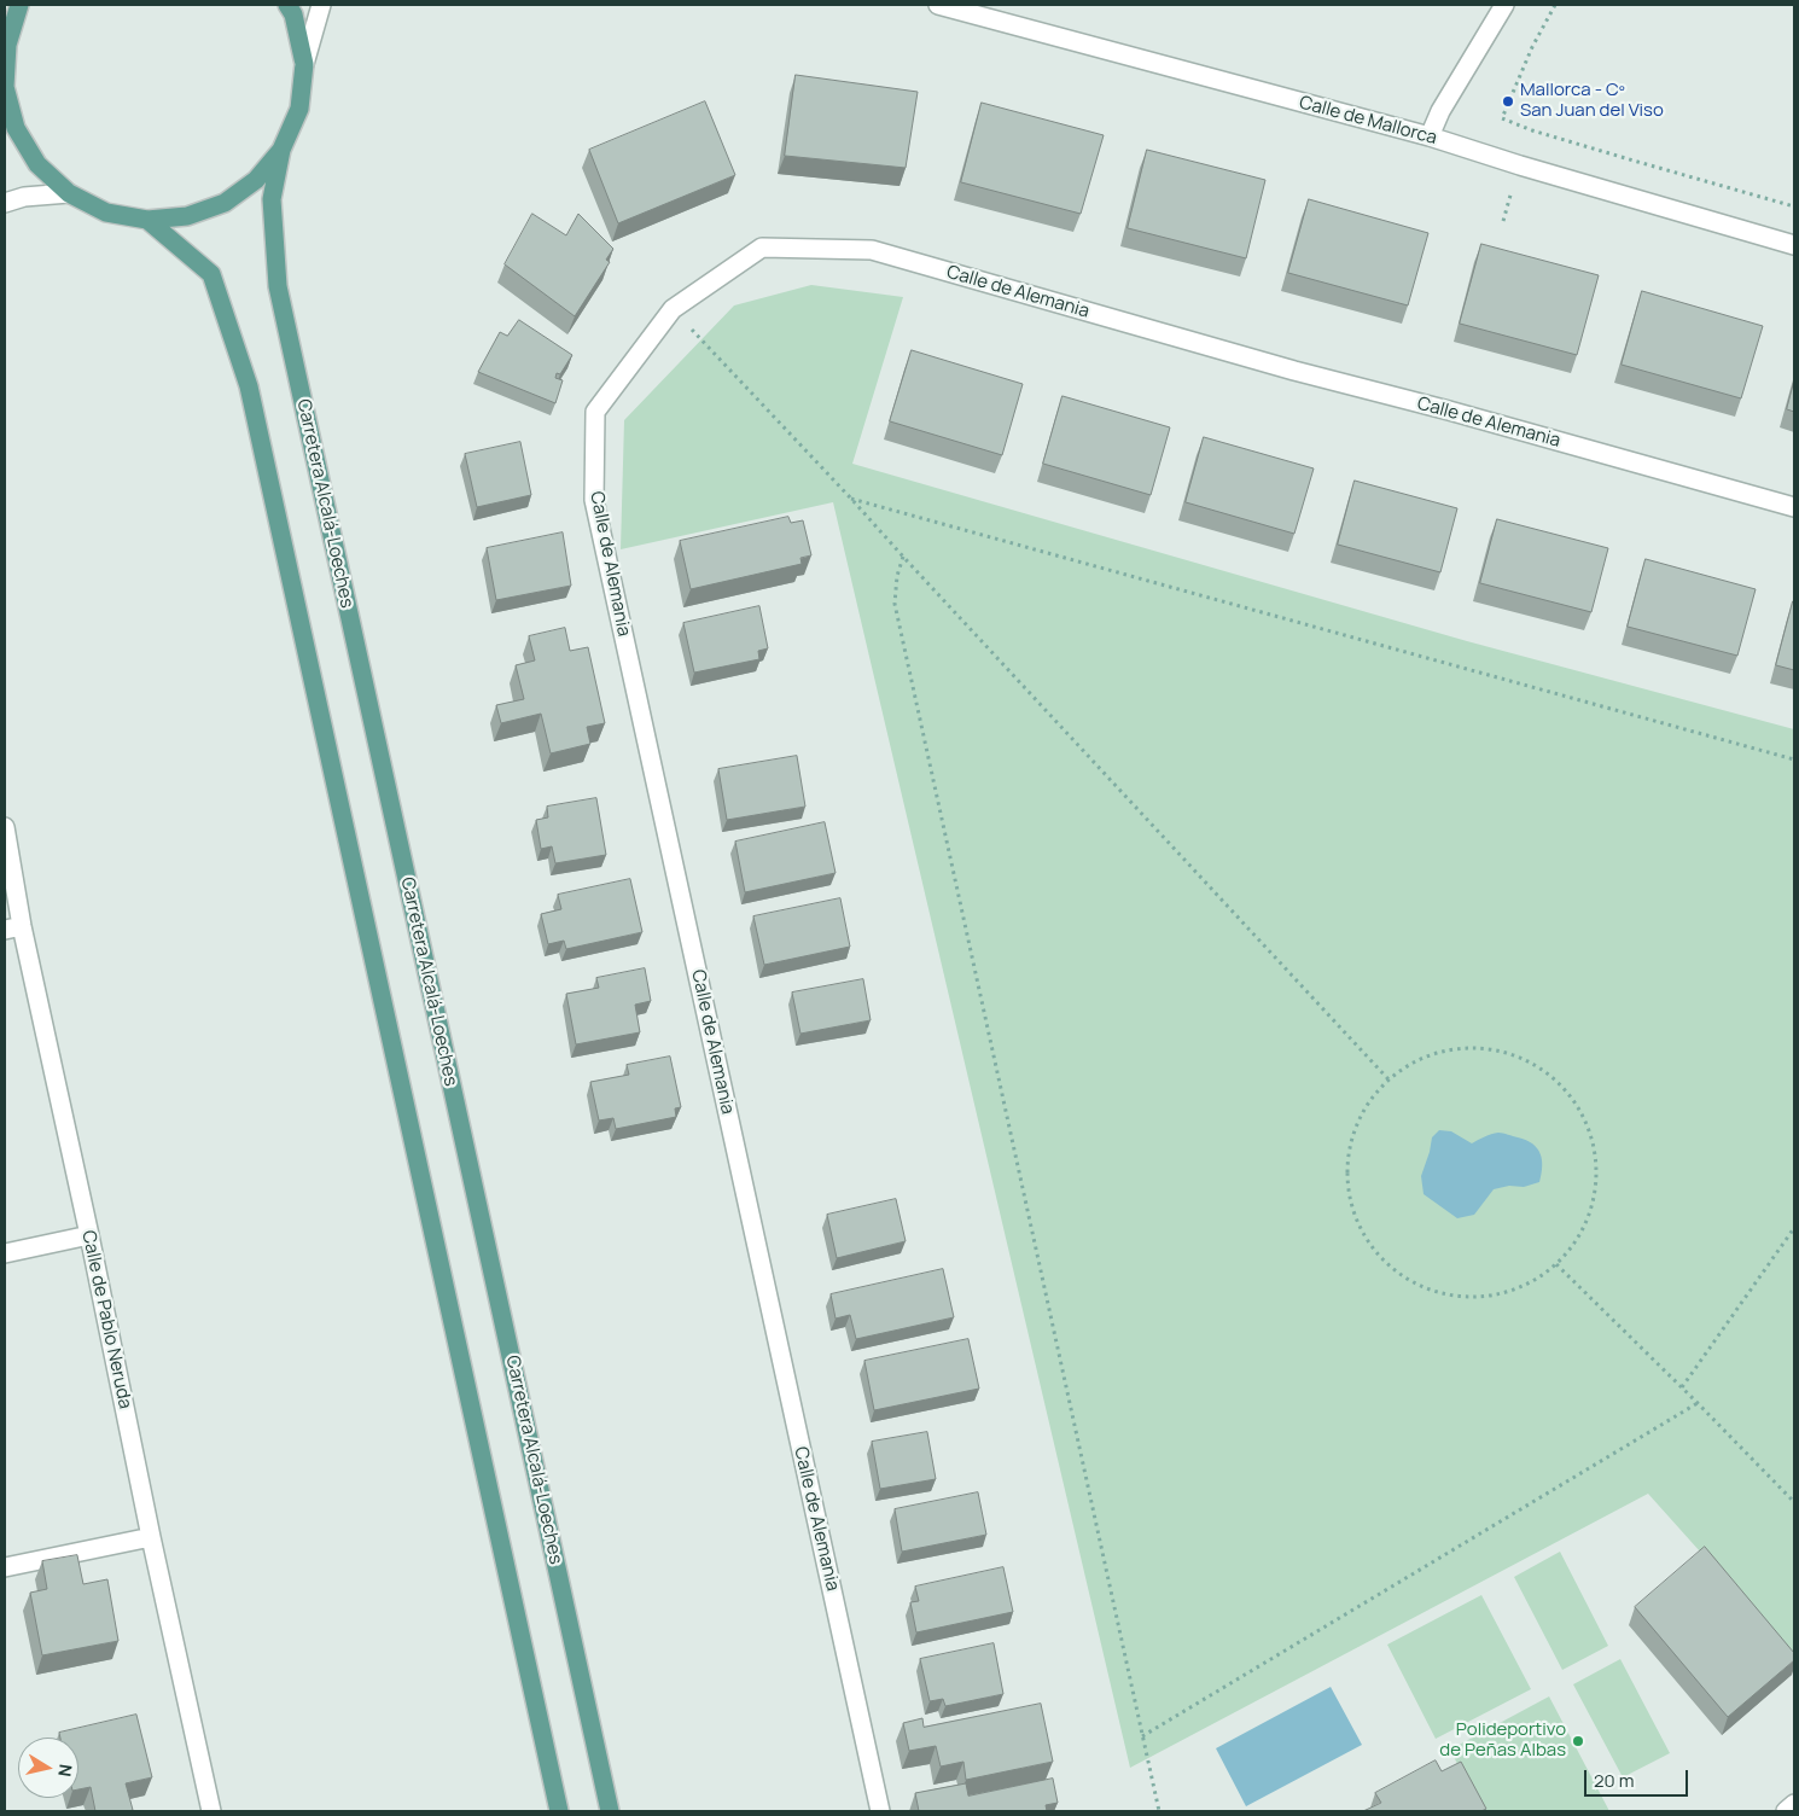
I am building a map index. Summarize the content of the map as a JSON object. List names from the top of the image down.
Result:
{
  "streets": {
    "main road": ["Carretera Alcalá-Loeches"],
    "street": ["Calle de Mallorca", "Calle de Alemania", "Calle de Pablo Neruda"]
  },
  "places": ["Mallorca - Cº San Juan del Viso", "Polideportivo de Peñas Albas"],
  "scale_bar": "20 m",
  "north": "right"
}
